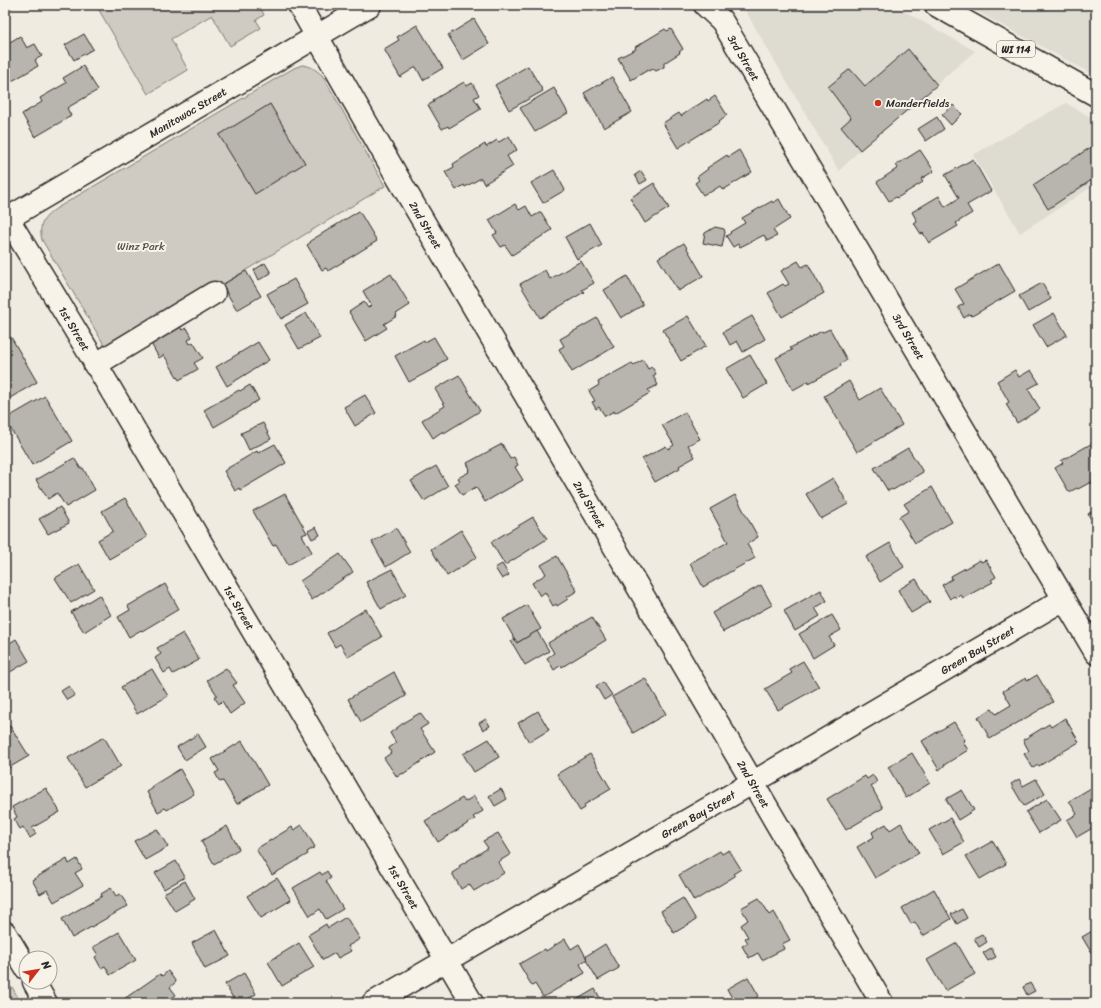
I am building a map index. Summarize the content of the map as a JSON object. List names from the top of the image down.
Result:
{
  "streets": {
    "street": [
      "WI 114",
      "3rd Street",
      "Manitowoc Street",
      "2nd Street",
      "1st Street",
      "Green Bay Street"
    ]
  },
  "crossings": [
    ["3rd Street", "Green Bay Street"],
    ["Manitowoc Street", "2nd Street"],
    ["Manitowoc Street", "1st Street"],
    ["2nd Street", "Green Bay Street"],
    ["1st Street", "Green Bay Street"]
  ],
  "parks": ["Winz Park"],
  "places": ["Manderfields"],
  "north": "top right"
}
